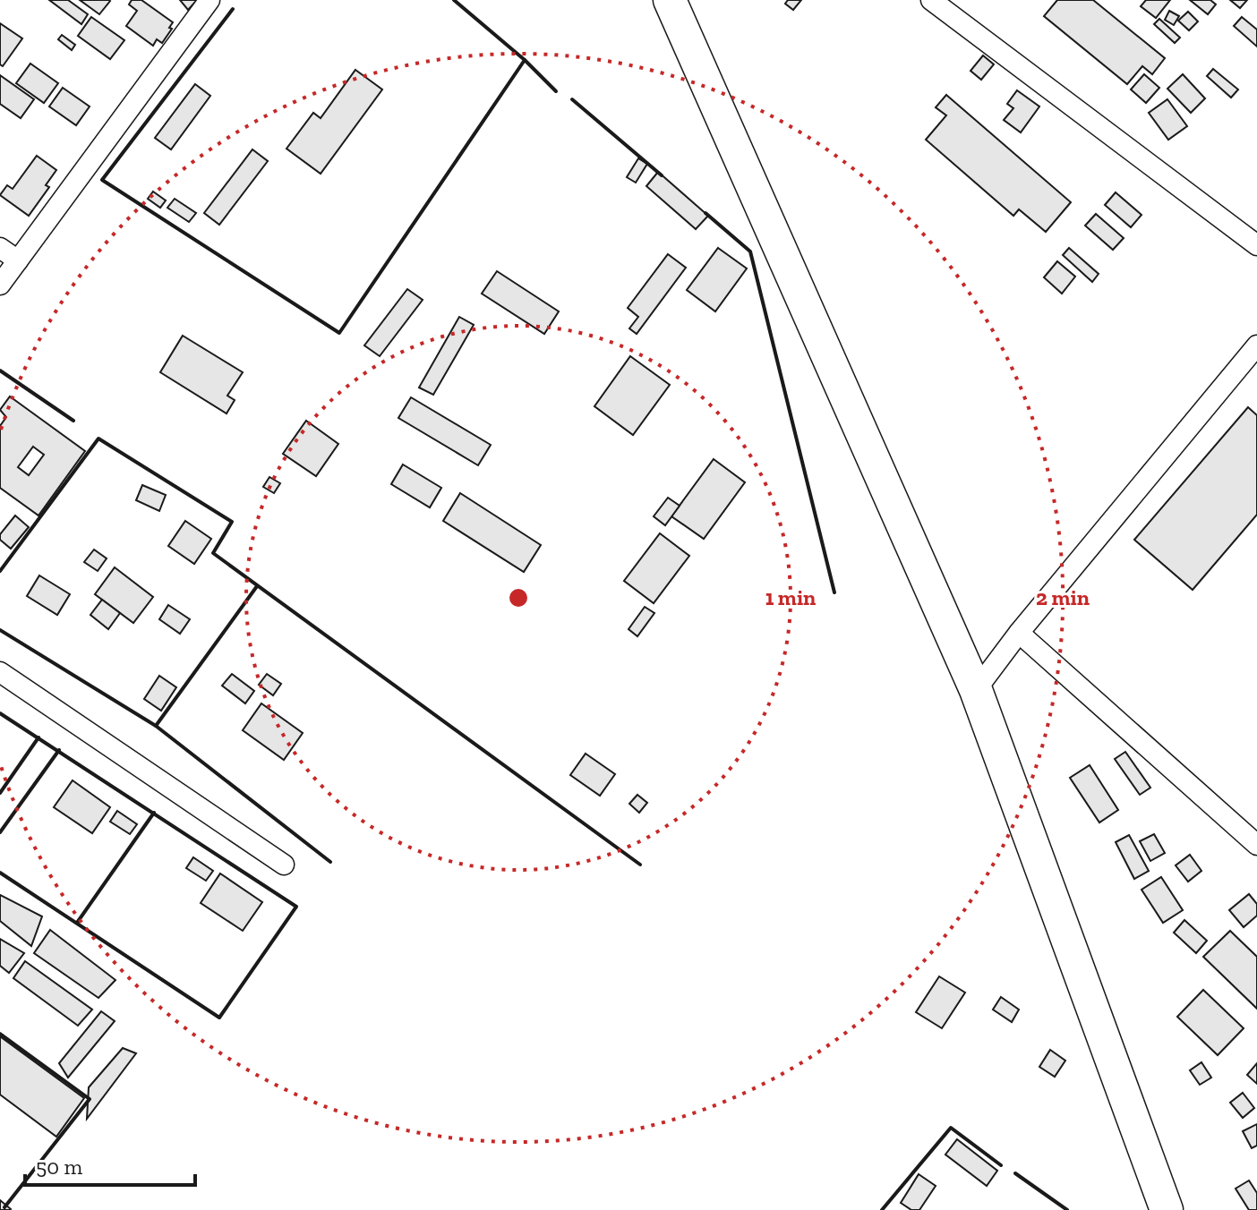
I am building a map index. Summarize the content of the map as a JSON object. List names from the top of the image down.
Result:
{
  "scale_bar": "50 m",
  "rings": ["1 min", "2 min"]
}
